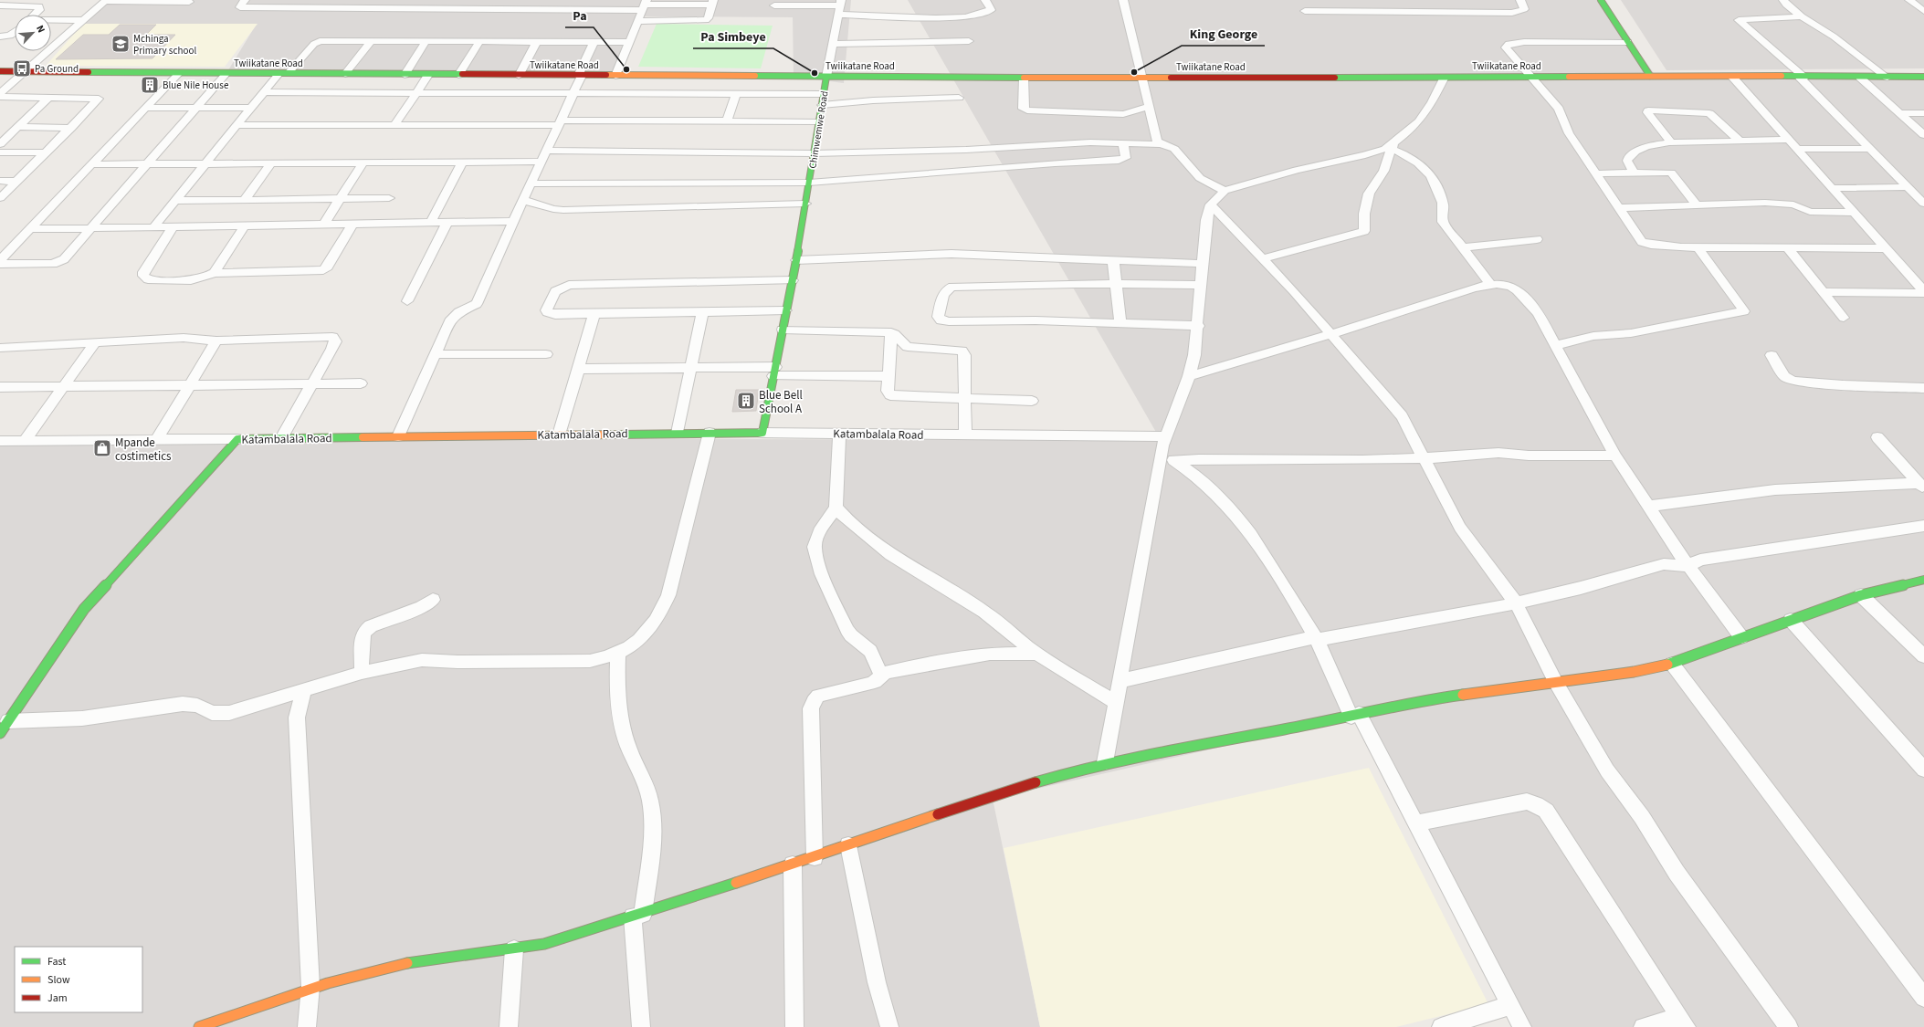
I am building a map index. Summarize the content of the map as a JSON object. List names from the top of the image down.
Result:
{
  "streets": {
    "street": ["Twiikatane Road", "Chimwemwe Road", "Katambalala Road"]
  },
  "crossings": [
    ["Twiikatane Road", "Chimwemwe Road"],
    ["Chimwemwe Road", "Katambalala Road"]
  ],
  "places": {
    "school or university": ["Mchinga Primary school"],
    "bus stop": ["Pa Ground"],
    "other": ["Pa", "King George", "Pa Simbeye"],
    "building": ["Blue Nile House", "Blue Bell School A"],
    "shop": ["Mpande costimetics"]
  },
  "legend": ["Fast", "Slow", "Jam"],
  "north": "top right"
}
